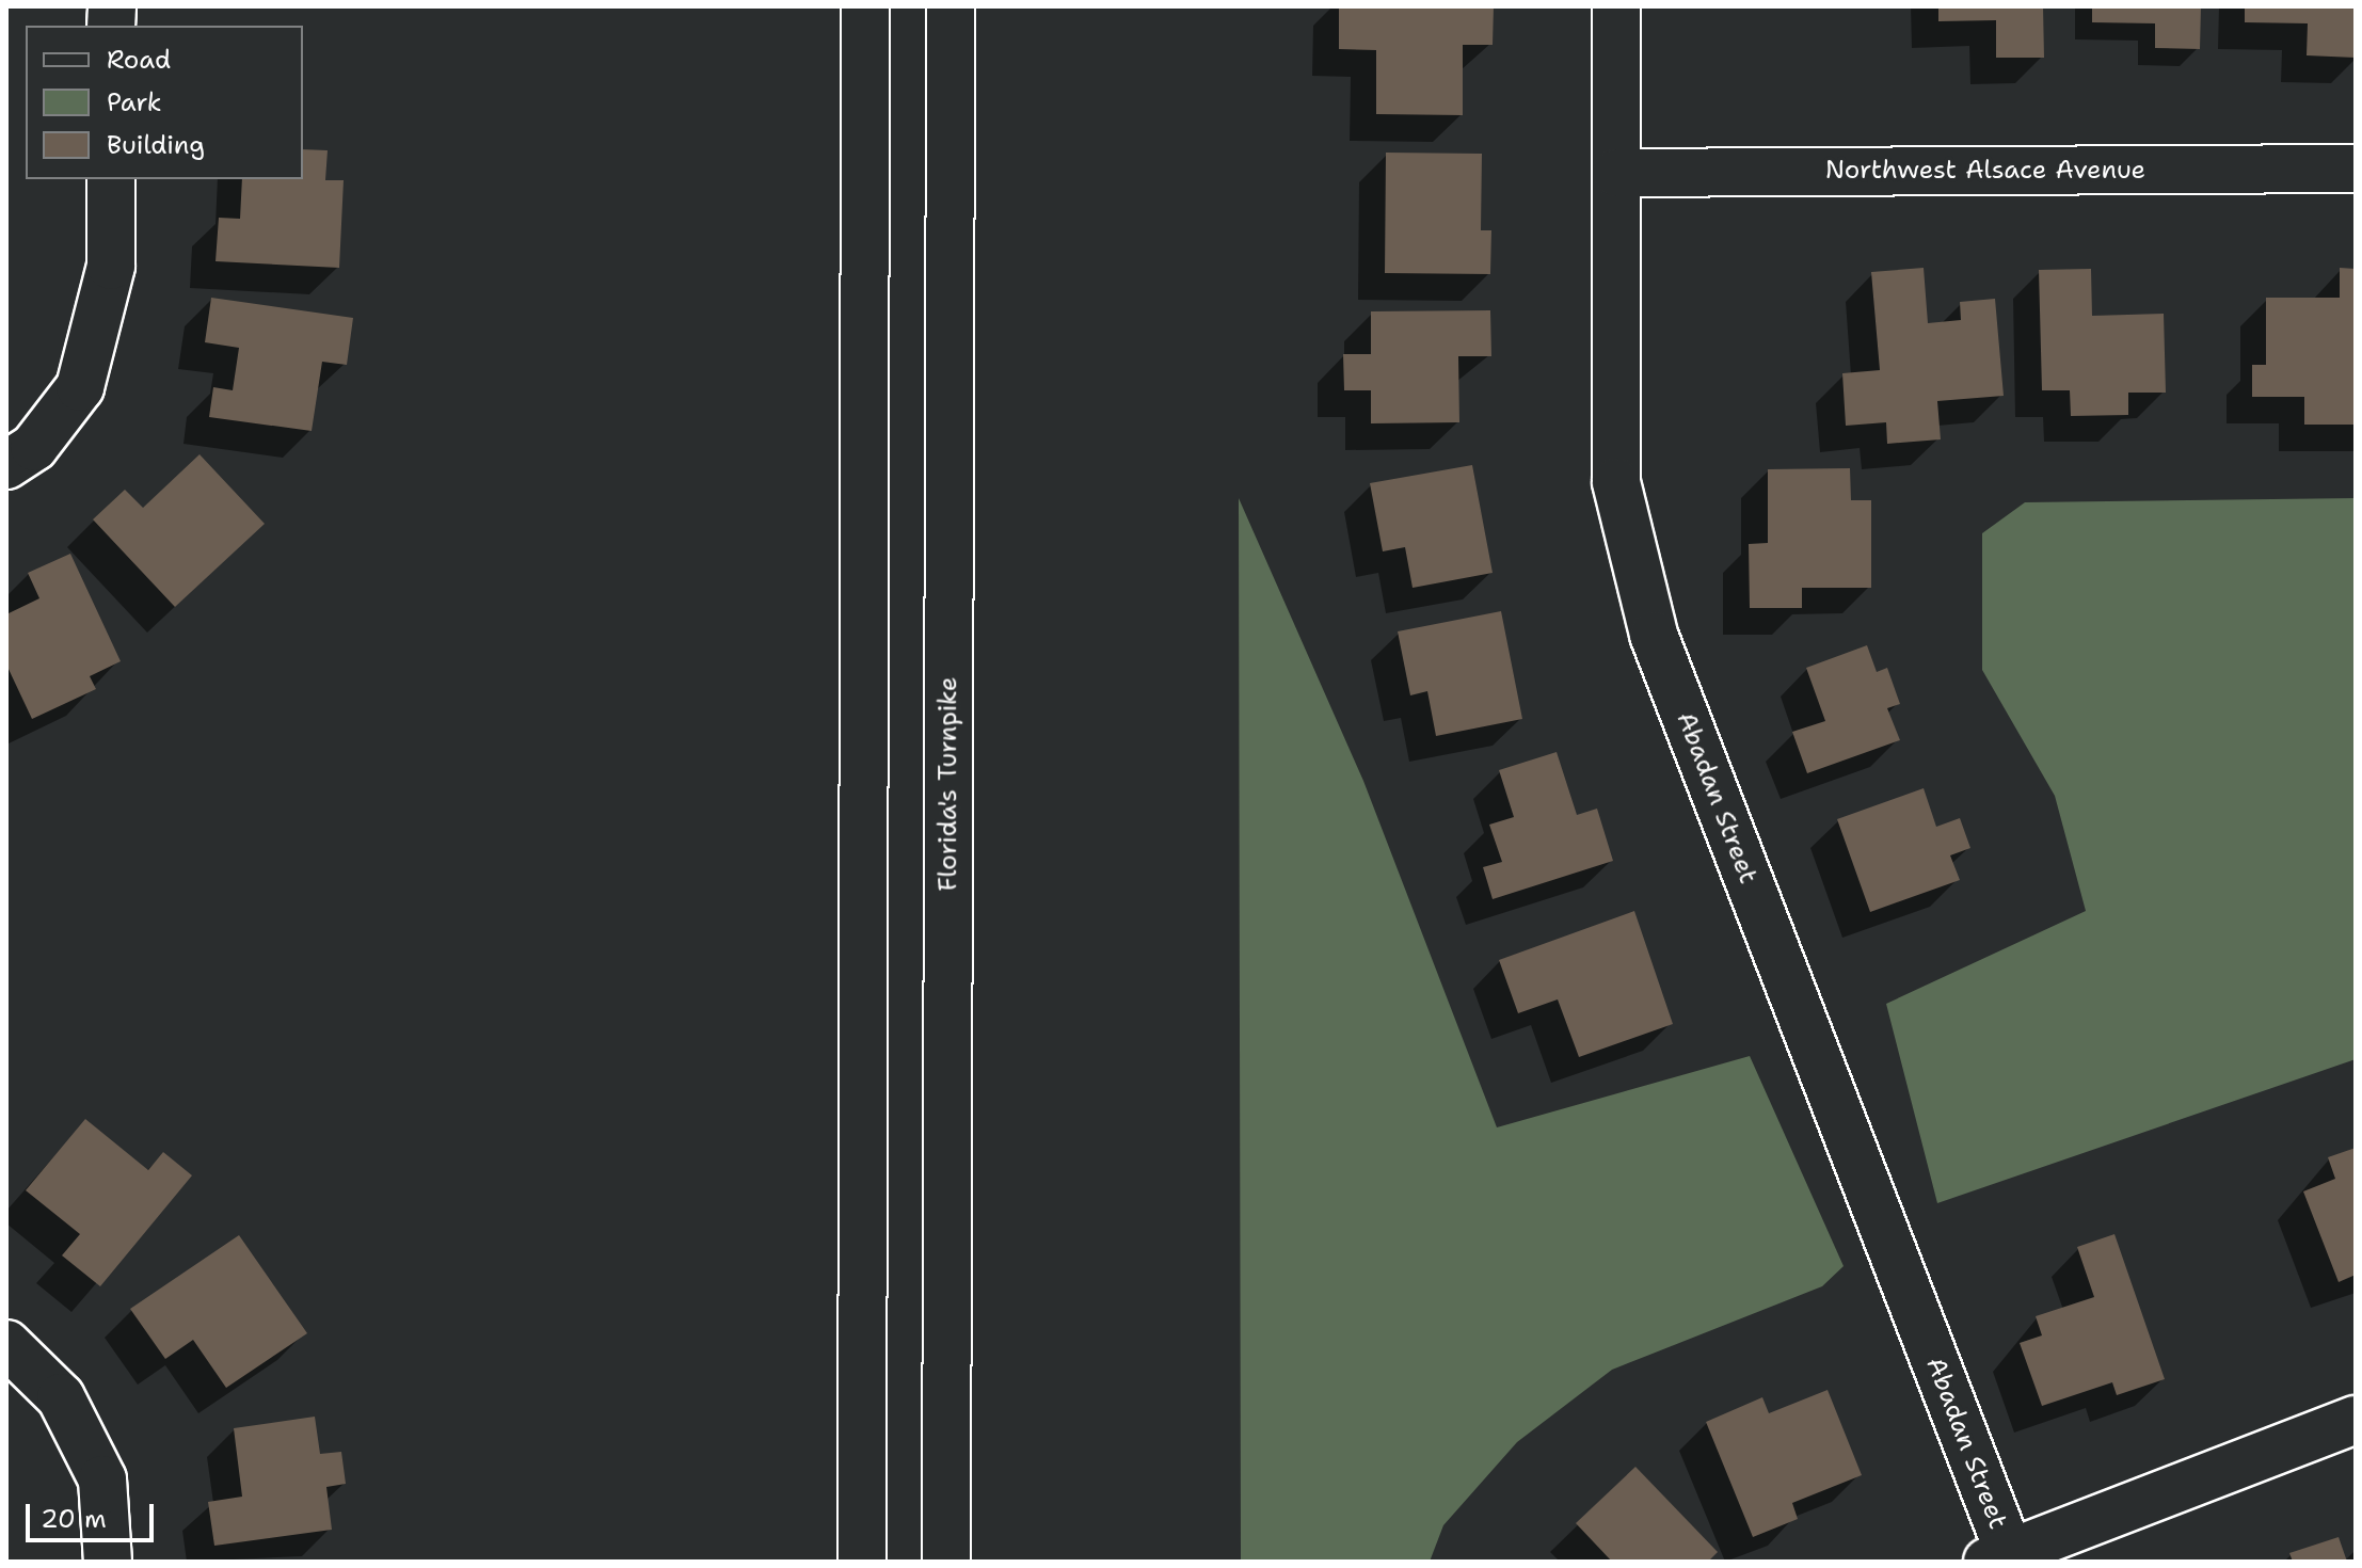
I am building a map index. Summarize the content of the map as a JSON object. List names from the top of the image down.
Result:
{
  "streets": {
    "main road": ["Northwest Alsace Avenue", "Florida's Turnpike", "Abadan Street"]
  },
  "crossings": [
    ["Northwest Alsace Avenue", "Abadan Street"]
  ],
  "legend": ["Road", "Park", "Building"],
  "scale_bar": "20 m"
}
